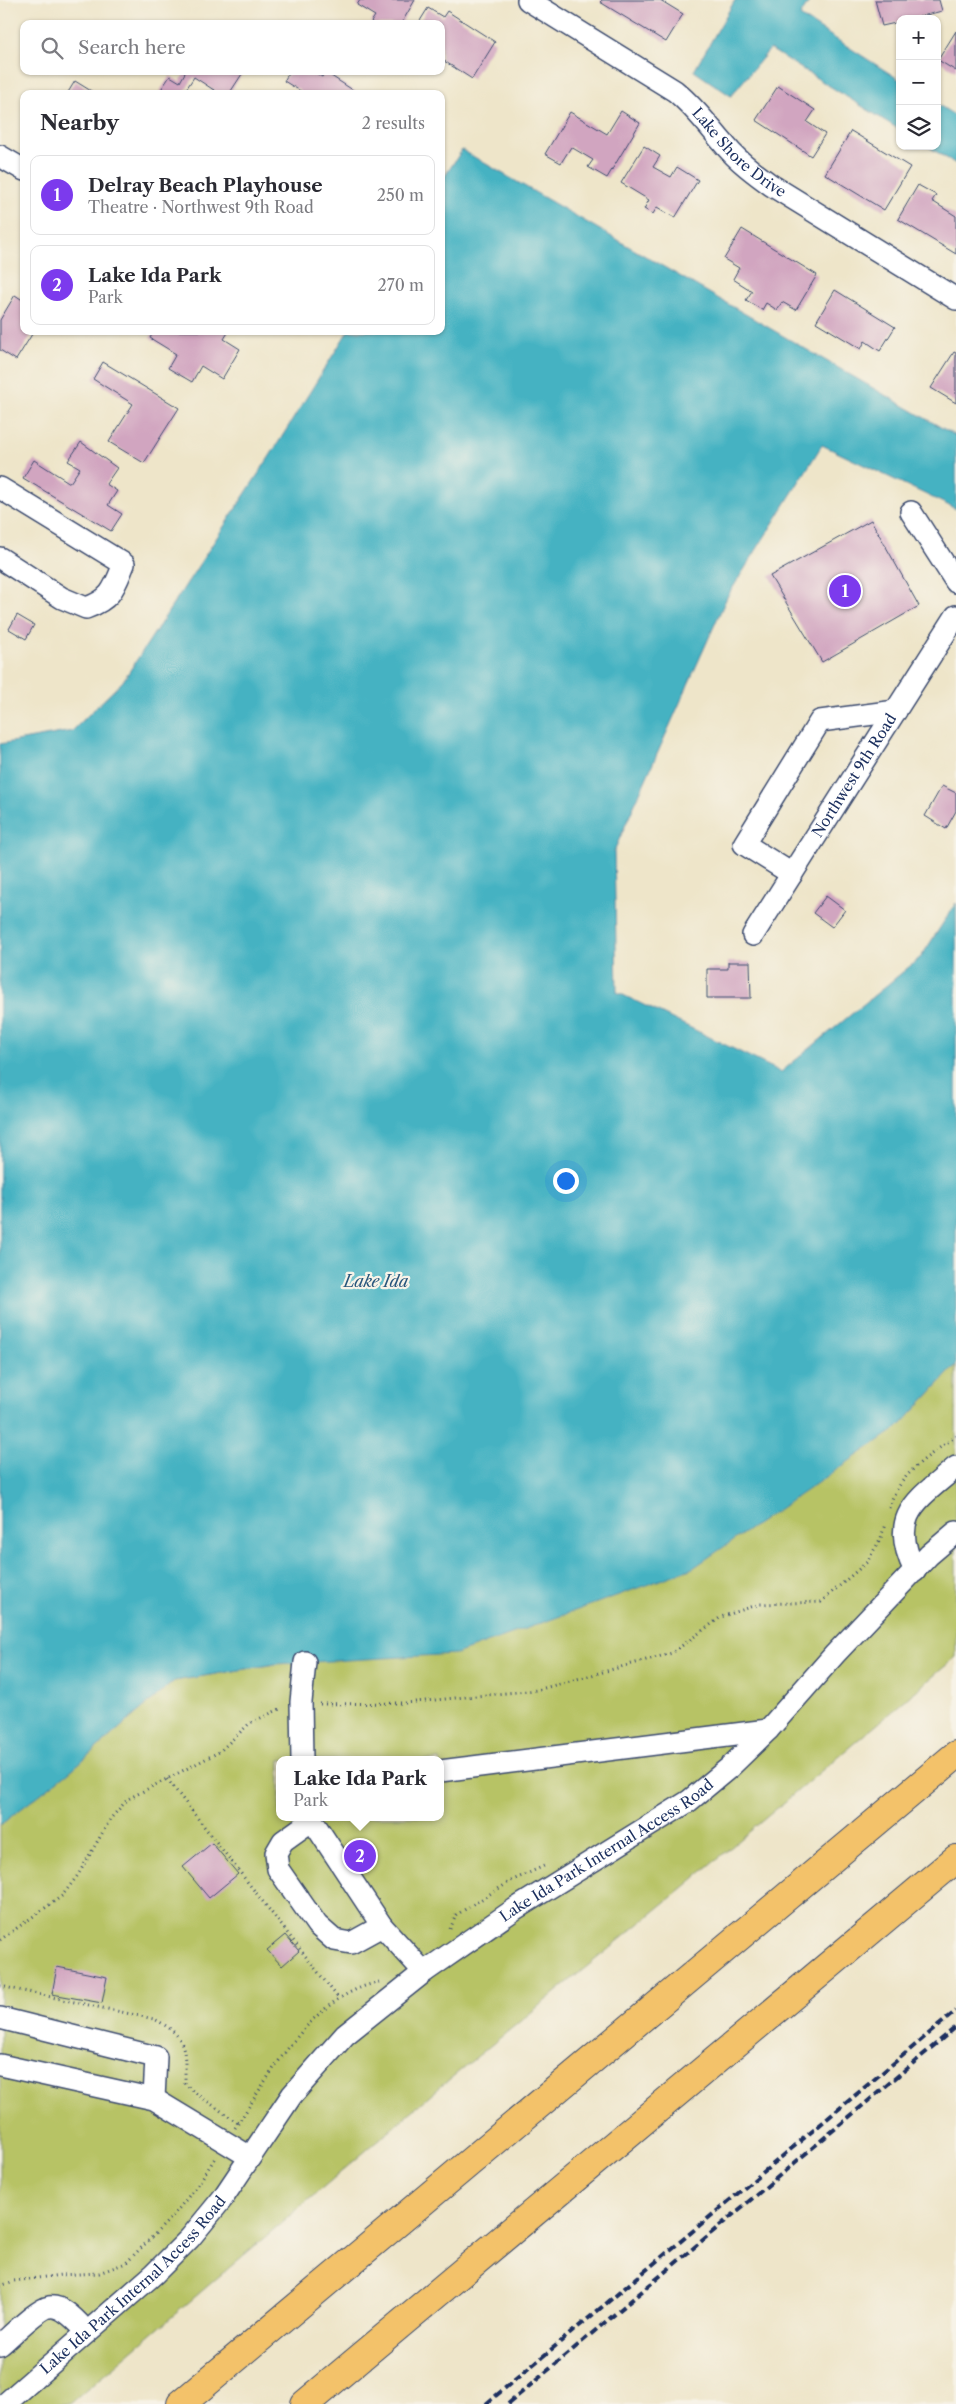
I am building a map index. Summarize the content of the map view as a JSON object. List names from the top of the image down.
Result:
{
  "streets": {
    "street": ["Lake Shore Drive", "Northwest 9th Road", "Lake Ida Park Internal Access Road"]
  },
  "water": ["Lake Ida"],
  "page": {
    "map_buttons": ["+", "−"],
    "search": "Search here",
    "heading": ["Nearby", "2 results"],
    "list": [
      {
        "mark": "1",
        "name": "Delray Beach Playhouse",
        "note": "Theatre · Northwest 9th Road",
        "value": "250 m"
      },
      {
        "mark": "2",
        "name": "Lake Ida Park",
        "note": "Park",
        "value": "270 m"
      }
    ],
    "pins": ["1", "2"],
    "popup": ["Lake Ida Park", "Park"]
  }
}
